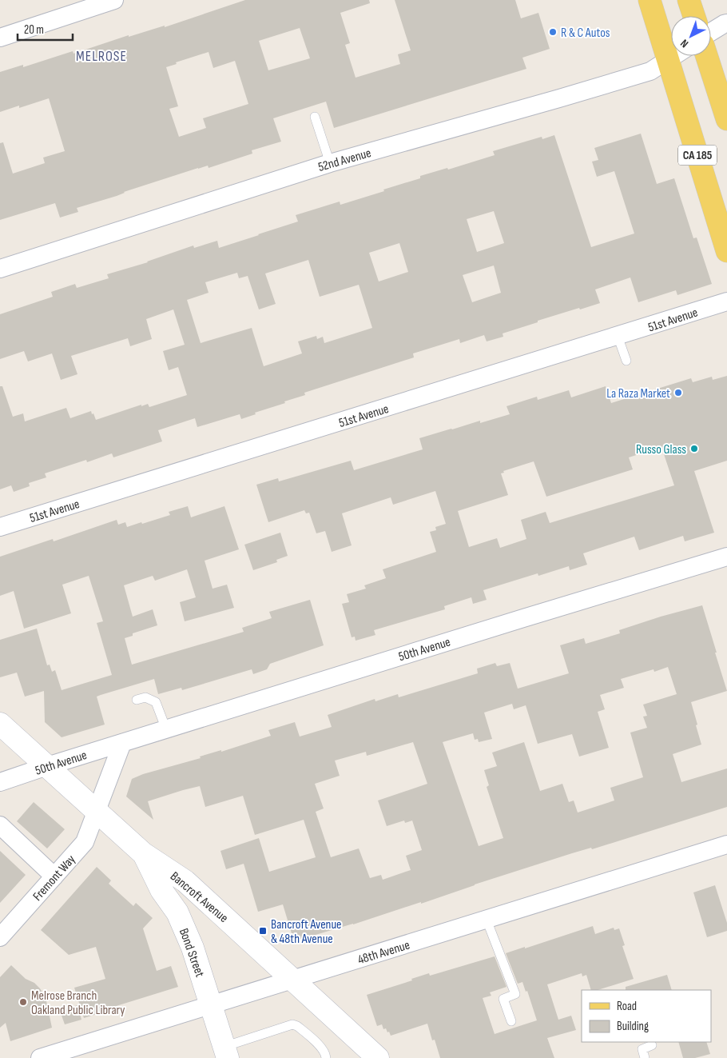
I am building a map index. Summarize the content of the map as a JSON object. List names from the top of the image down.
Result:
{
  "streets": {
    "main road": ["CA 185"],
    "street": [
      "52nd Avenue",
      "51st Avenue",
      "50th Avenue",
      "Fremont Way",
      "Bancroft Avenue",
      "48th Avenue",
      "Bond Street"
    ]
  },
  "crossings": [
    ["CA 185", "52nd Avenue"],
    ["50th Avenue", "Bancroft Avenue"],
    ["Fremont Way", "Bancroft Avenue"],
    ["Bancroft Avenue", "48th Avenue"],
    ["Bancroft Avenue", "Bond Street"],
    ["48th Avenue", "Bond Street"]
  ],
  "districts": ["MELROSE"],
  "places": {
    "other": [
      "R & C Autos",
      "La Raza Market",
      "Russo Glass",
      "Melrose Branch Oakland Public Library"
    ],
    "transit": ["Bancroft Avenue & 48th Avenue"]
  },
  "legend": ["Road", "Building"],
  "scale_bar": "20 m",
  "north": "bottom left"
}
